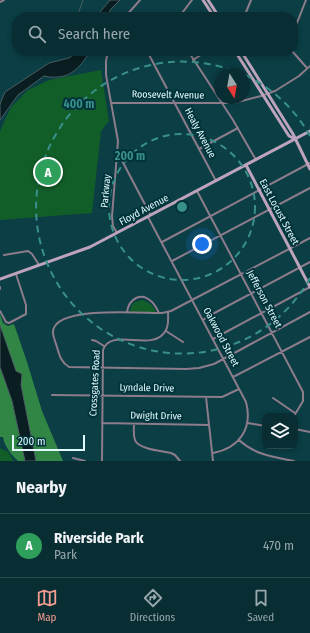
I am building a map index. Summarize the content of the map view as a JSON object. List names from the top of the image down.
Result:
{
  "streets": {
    "street": [
      "Roosevelt Avenue",
      "Healy Avenue",
      "Parkway",
      "Floyd Avenue",
      "East Locust Street",
      "Jefferson Street",
      "Oakwood Street",
      "Crossgates Road",
      "Lyndale Drive",
      "Dwight Drive"
    ]
  },
  "crossings": [
    ["Roosevelt Avenue", "Healy Avenue"],
    ["Roosevelt Avenue", "Parkway"],
    ["Healy Avenue", "Floyd Avenue"],
    ["Parkway", "Floyd Avenue"],
    ["Parkway", "Oakwood Street"],
    ["Floyd Avenue", "East Locust Street"],
    ["Floyd Avenue", "Jefferson Street"],
    ["Floyd Avenue", "Oakwood Street"],
    ["Oakwood Street", "Lyndale Drive"],
    ["Crossgates Road", "Lyndale Drive"],
    ["Crossgates Road", "Dwight Drive"]
  ],
  "scale_bar": "200 m",
  "north": "bottom",
  "page": {
    "search": "Search here",
    "pins": "A",
    "scale": "200 m",
    "heading": "Nearby",
    "list": [
      {
        "mark": "A",
        "name": "Riverside Park",
        "note": "Park",
        "value": "470 m"
      }
    ],
    "nav": ["Map", "Directions", "Saved"]
  },
  "rings": ["400 m", "200 m"]
}
